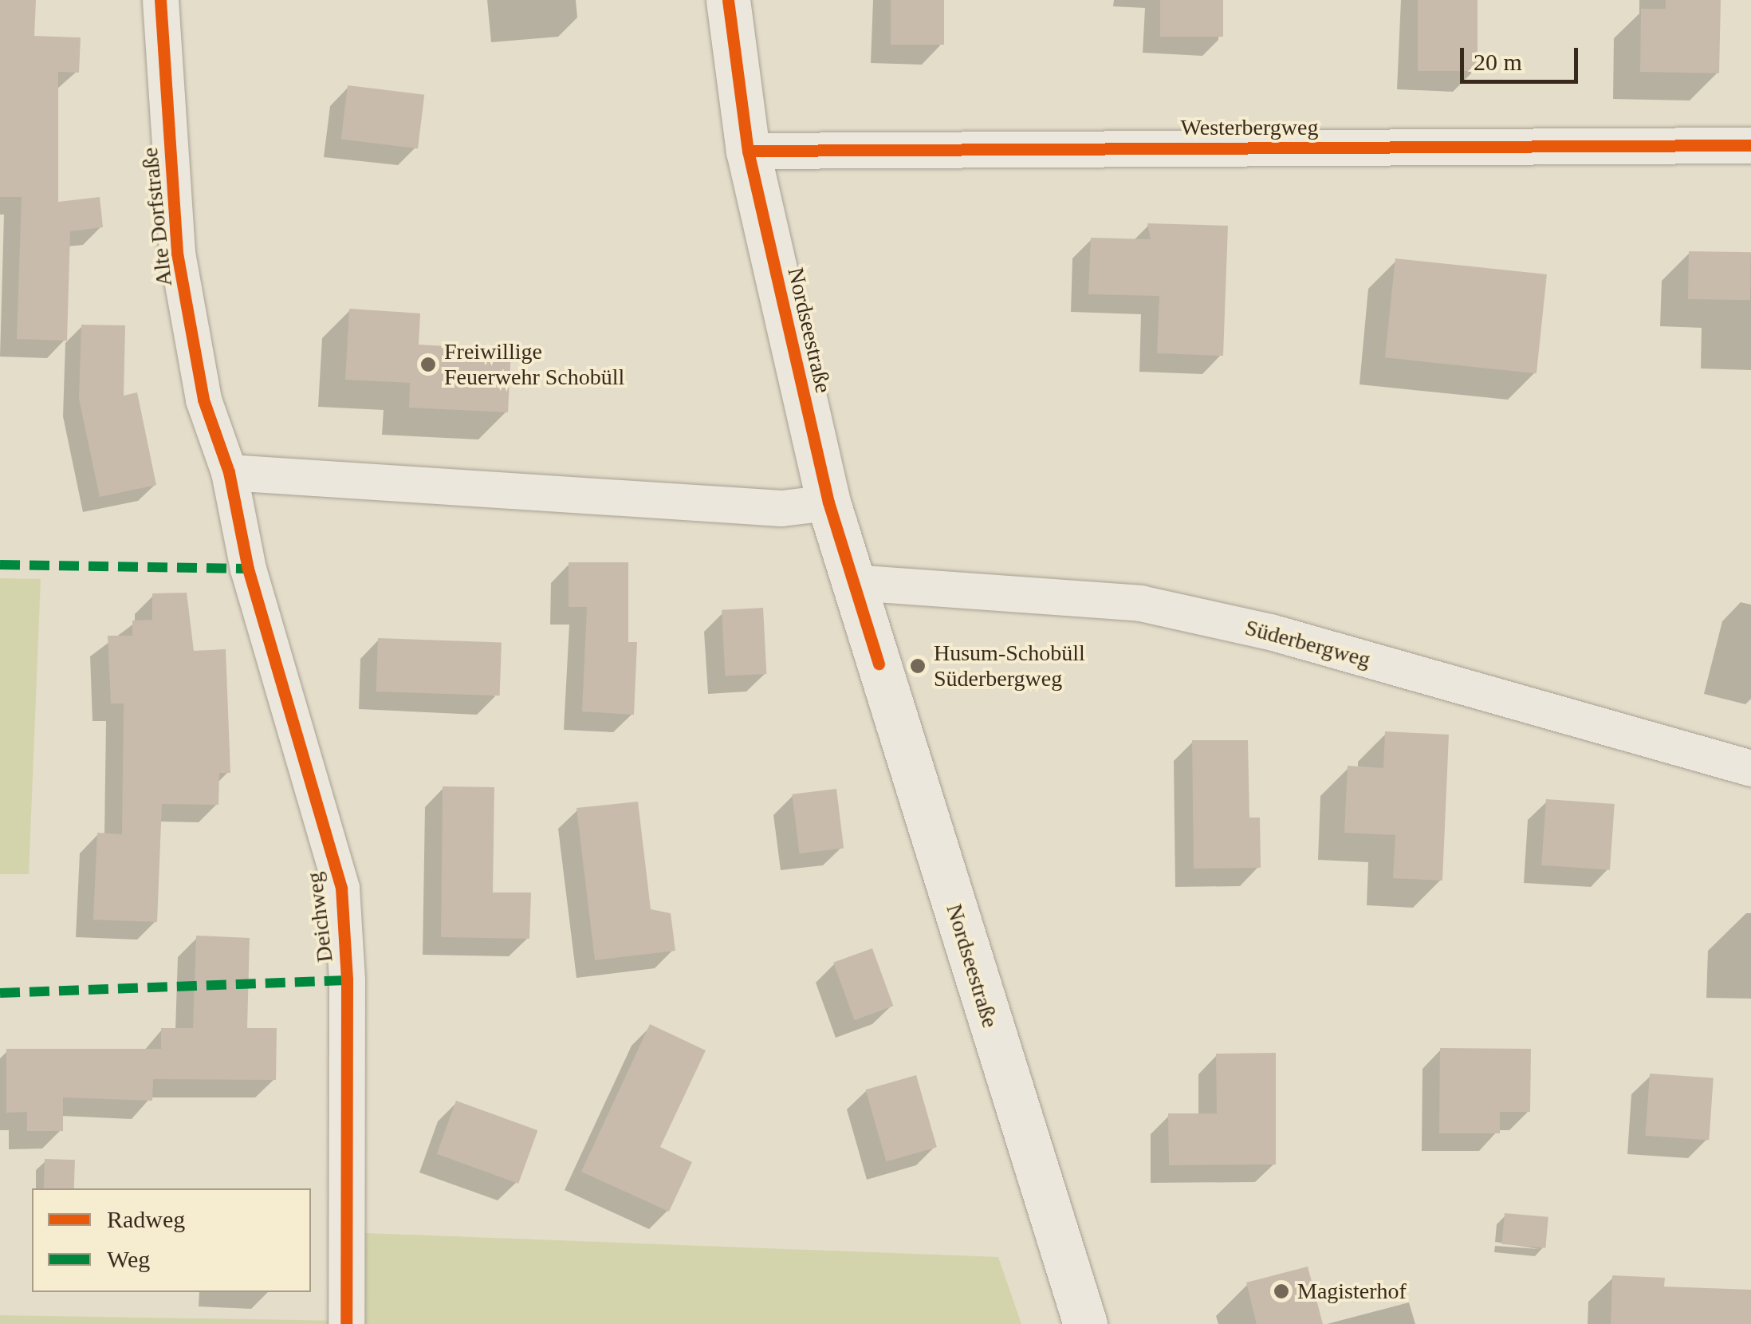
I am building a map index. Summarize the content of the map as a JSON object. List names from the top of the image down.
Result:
{
  "streets": {
    "main road": ["Nordseestraße"],
    "street": [
      "Westerbergweg",
      "Alte Dorfstraße",
      "Süderbergweg",
      "Deichweg"
    ]
  },
  "crossings": [
    ["Westerbergweg", "Nordseestraße"],
    ["Alte Dorfstraße", "Deichweg"],
    ["Nordseestraße", "Süderbergweg"]
  ],
  "places": ["Freiwillige Feuerwehr Schobüll", "Husum-Schobüll Süderbergweg", "Magisterhof"],
  "legend": ["Radweg", "Weg"],
  "scale_bar": "20 m"
}
